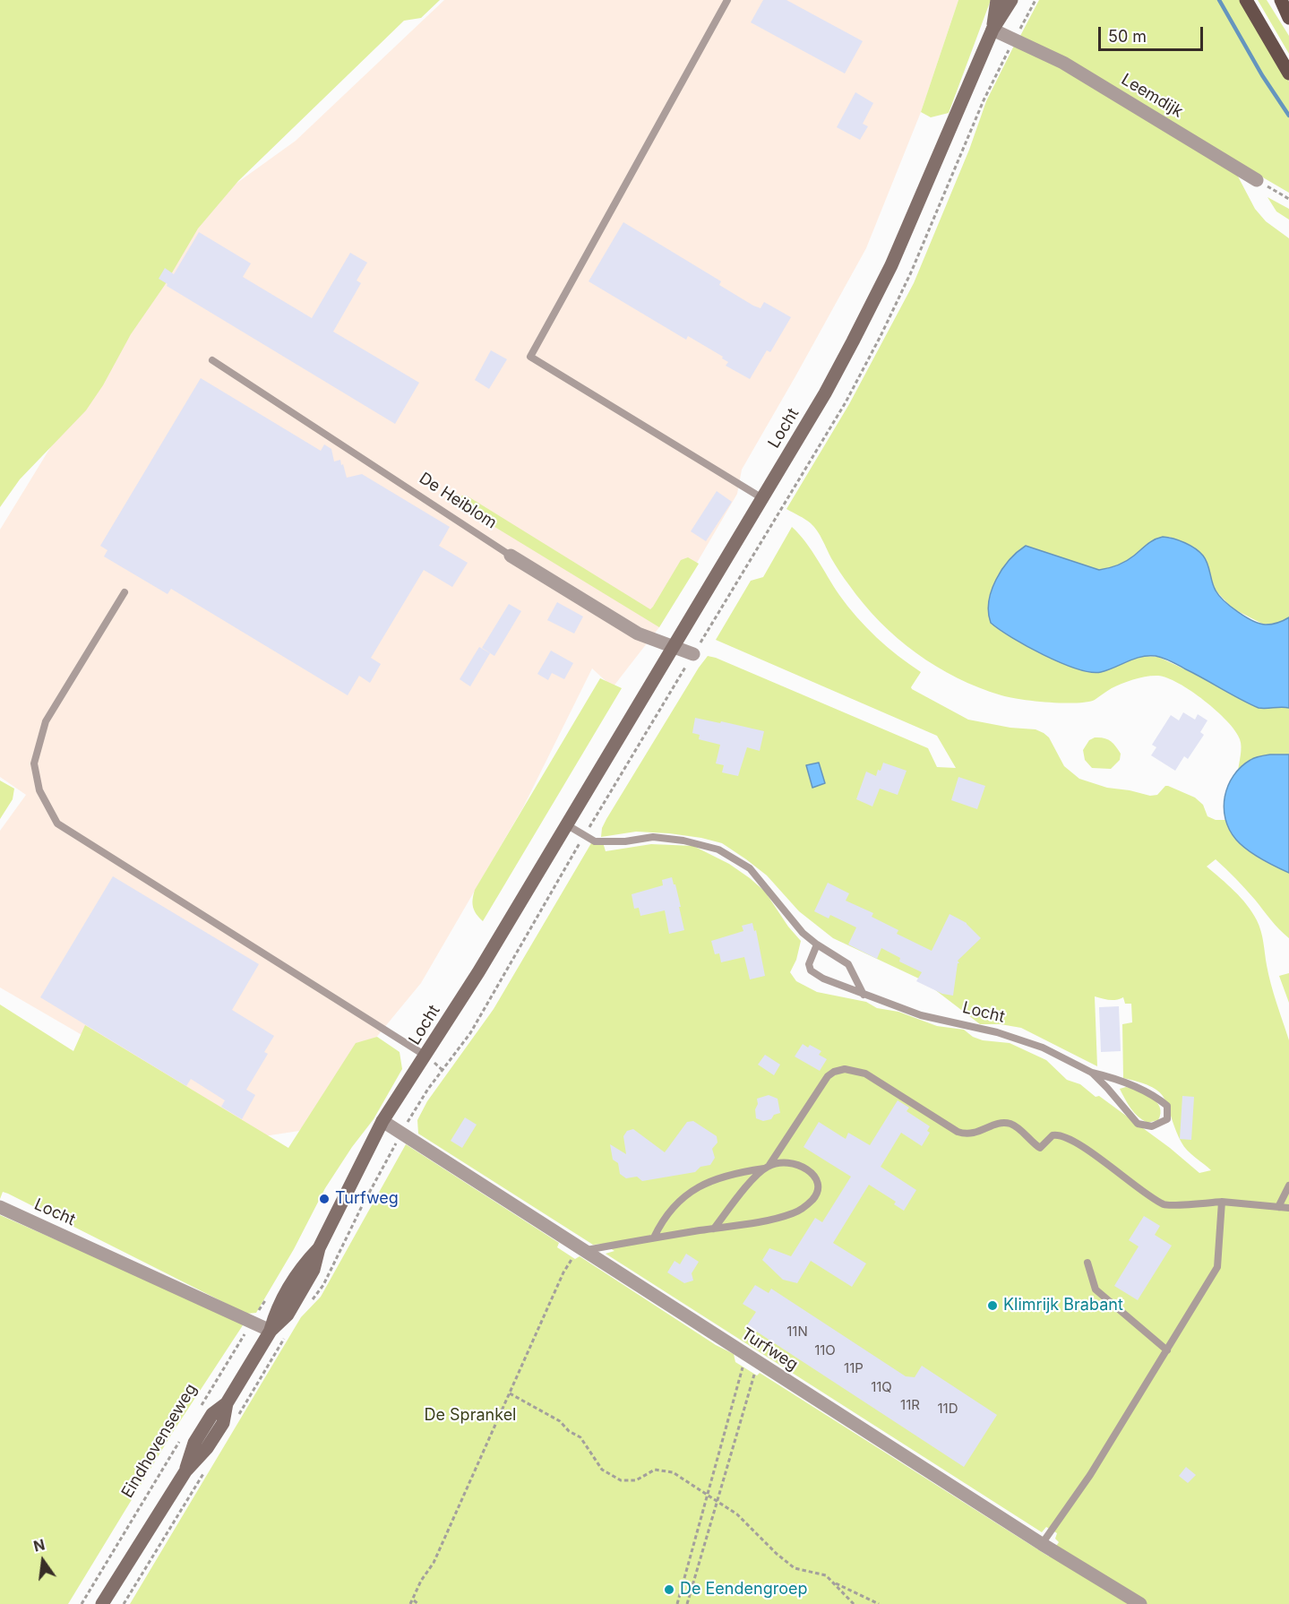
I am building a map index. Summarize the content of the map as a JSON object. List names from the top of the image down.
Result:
{
  "streets": {
    "street": [
      "Leemdijk",
      "Locht",
      "De Heiblom",
      "Turfweg",
      "Eindhovenseweg"
    ]
  },
  "crossings": [
    ["Leemdijk", "Locht"],
    ["Locht", "De Heiblom"],
    ["Locht", "Turfweg"],
    ["Locht", "Eindhovenseweg"]
  ],
  "parks": ["De Sprankel"],
  "places": ["Turfweg", "Klimrijk Brabant", "De Eendengroep"],
  "house_numbers": [
    "11N",
    "11O",
    "11P",
    "11Q",
    "11R",
    "11D"
  ],
  "scale_bar": "50 m",
  "north": "top"
}
